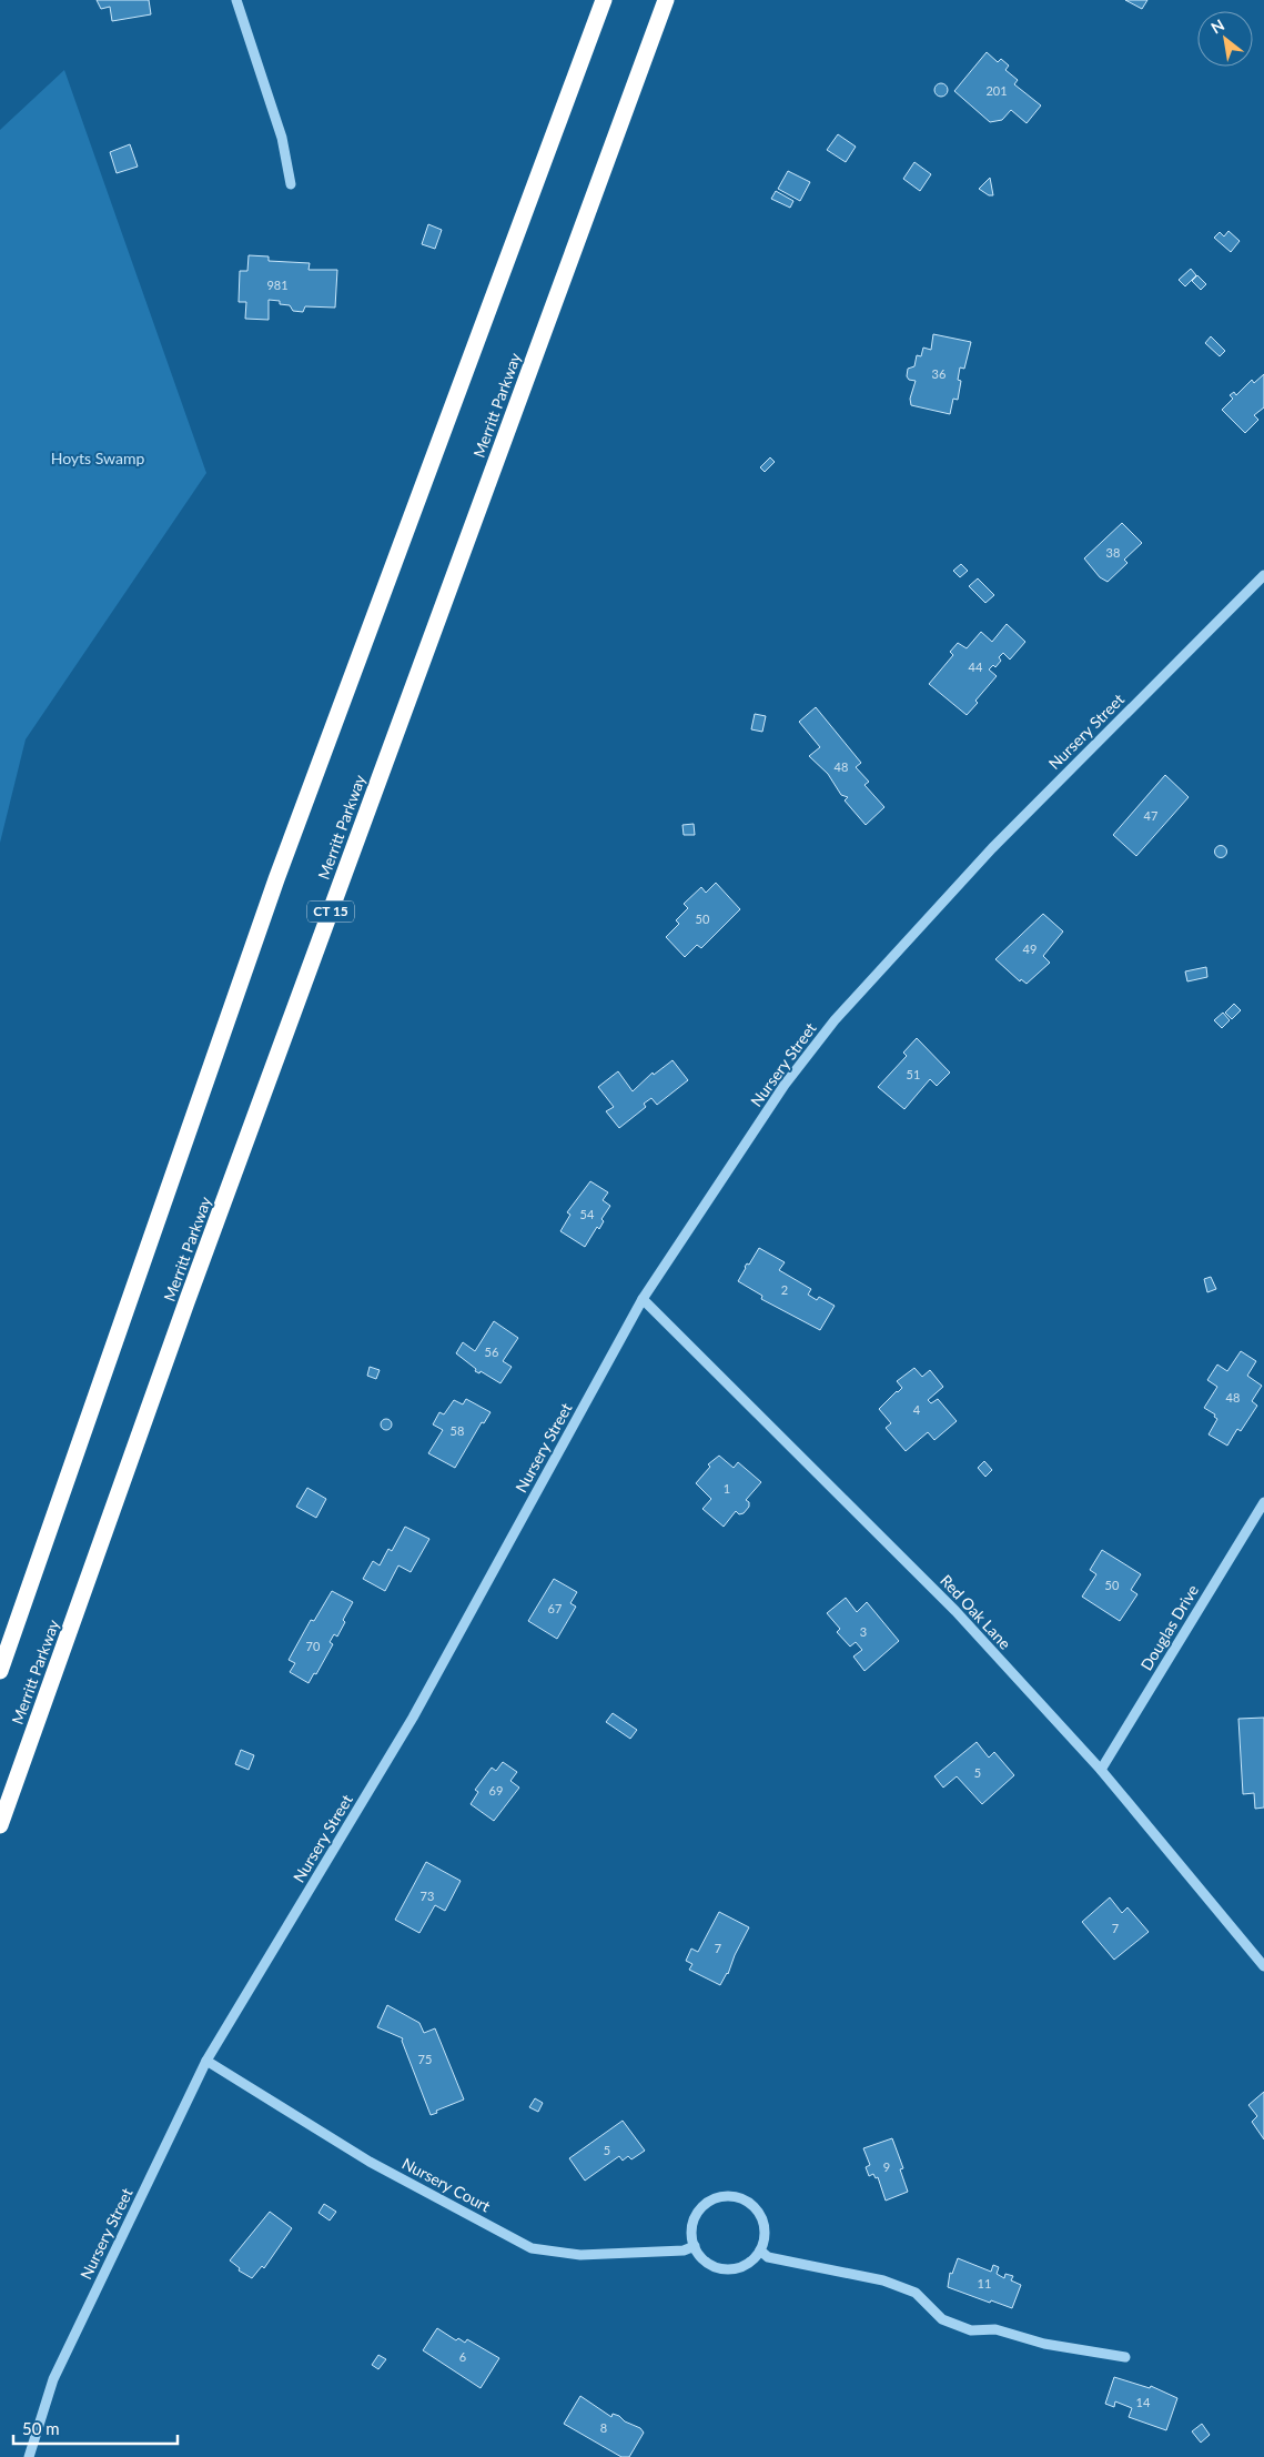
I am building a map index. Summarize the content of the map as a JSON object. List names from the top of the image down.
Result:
{
  "streets": {
    "highway": ["Merritt Parkway", "CT 15"],
    "street": [
      "Nursery Street",
      "Red Oak Lane",
      "Douglas Drive",
      "Nursery Court"
    ]
  },
  "crossings": [
    ["Nursery Street", "Red Oak Lane"],
    ["Nursery Street", "Nursery Court"],
    ["Red Oak Lane", "Douglas Drive"]
  ],
  "parks": ["Hoyts Swamp"],
  "house_numbers": [
    "201",
    "981",
    "36",
    "38",
    "44",
    "48",
    "47",
    "50",
    "49",
    "51",
    "54",
    "2",
    "56",
    "48",
    "4",
    "58",
    "1",
    "50",
    "67",
    "3",
    "70",
    "5",
    "69",
    "73",
    "7",
    "7",
    "75",
    "5",
    "9",
    "11",
    "6",
    "14",
    "8"
  ],
  "scale_bar": "50 m",
  "north": "top left"
}
